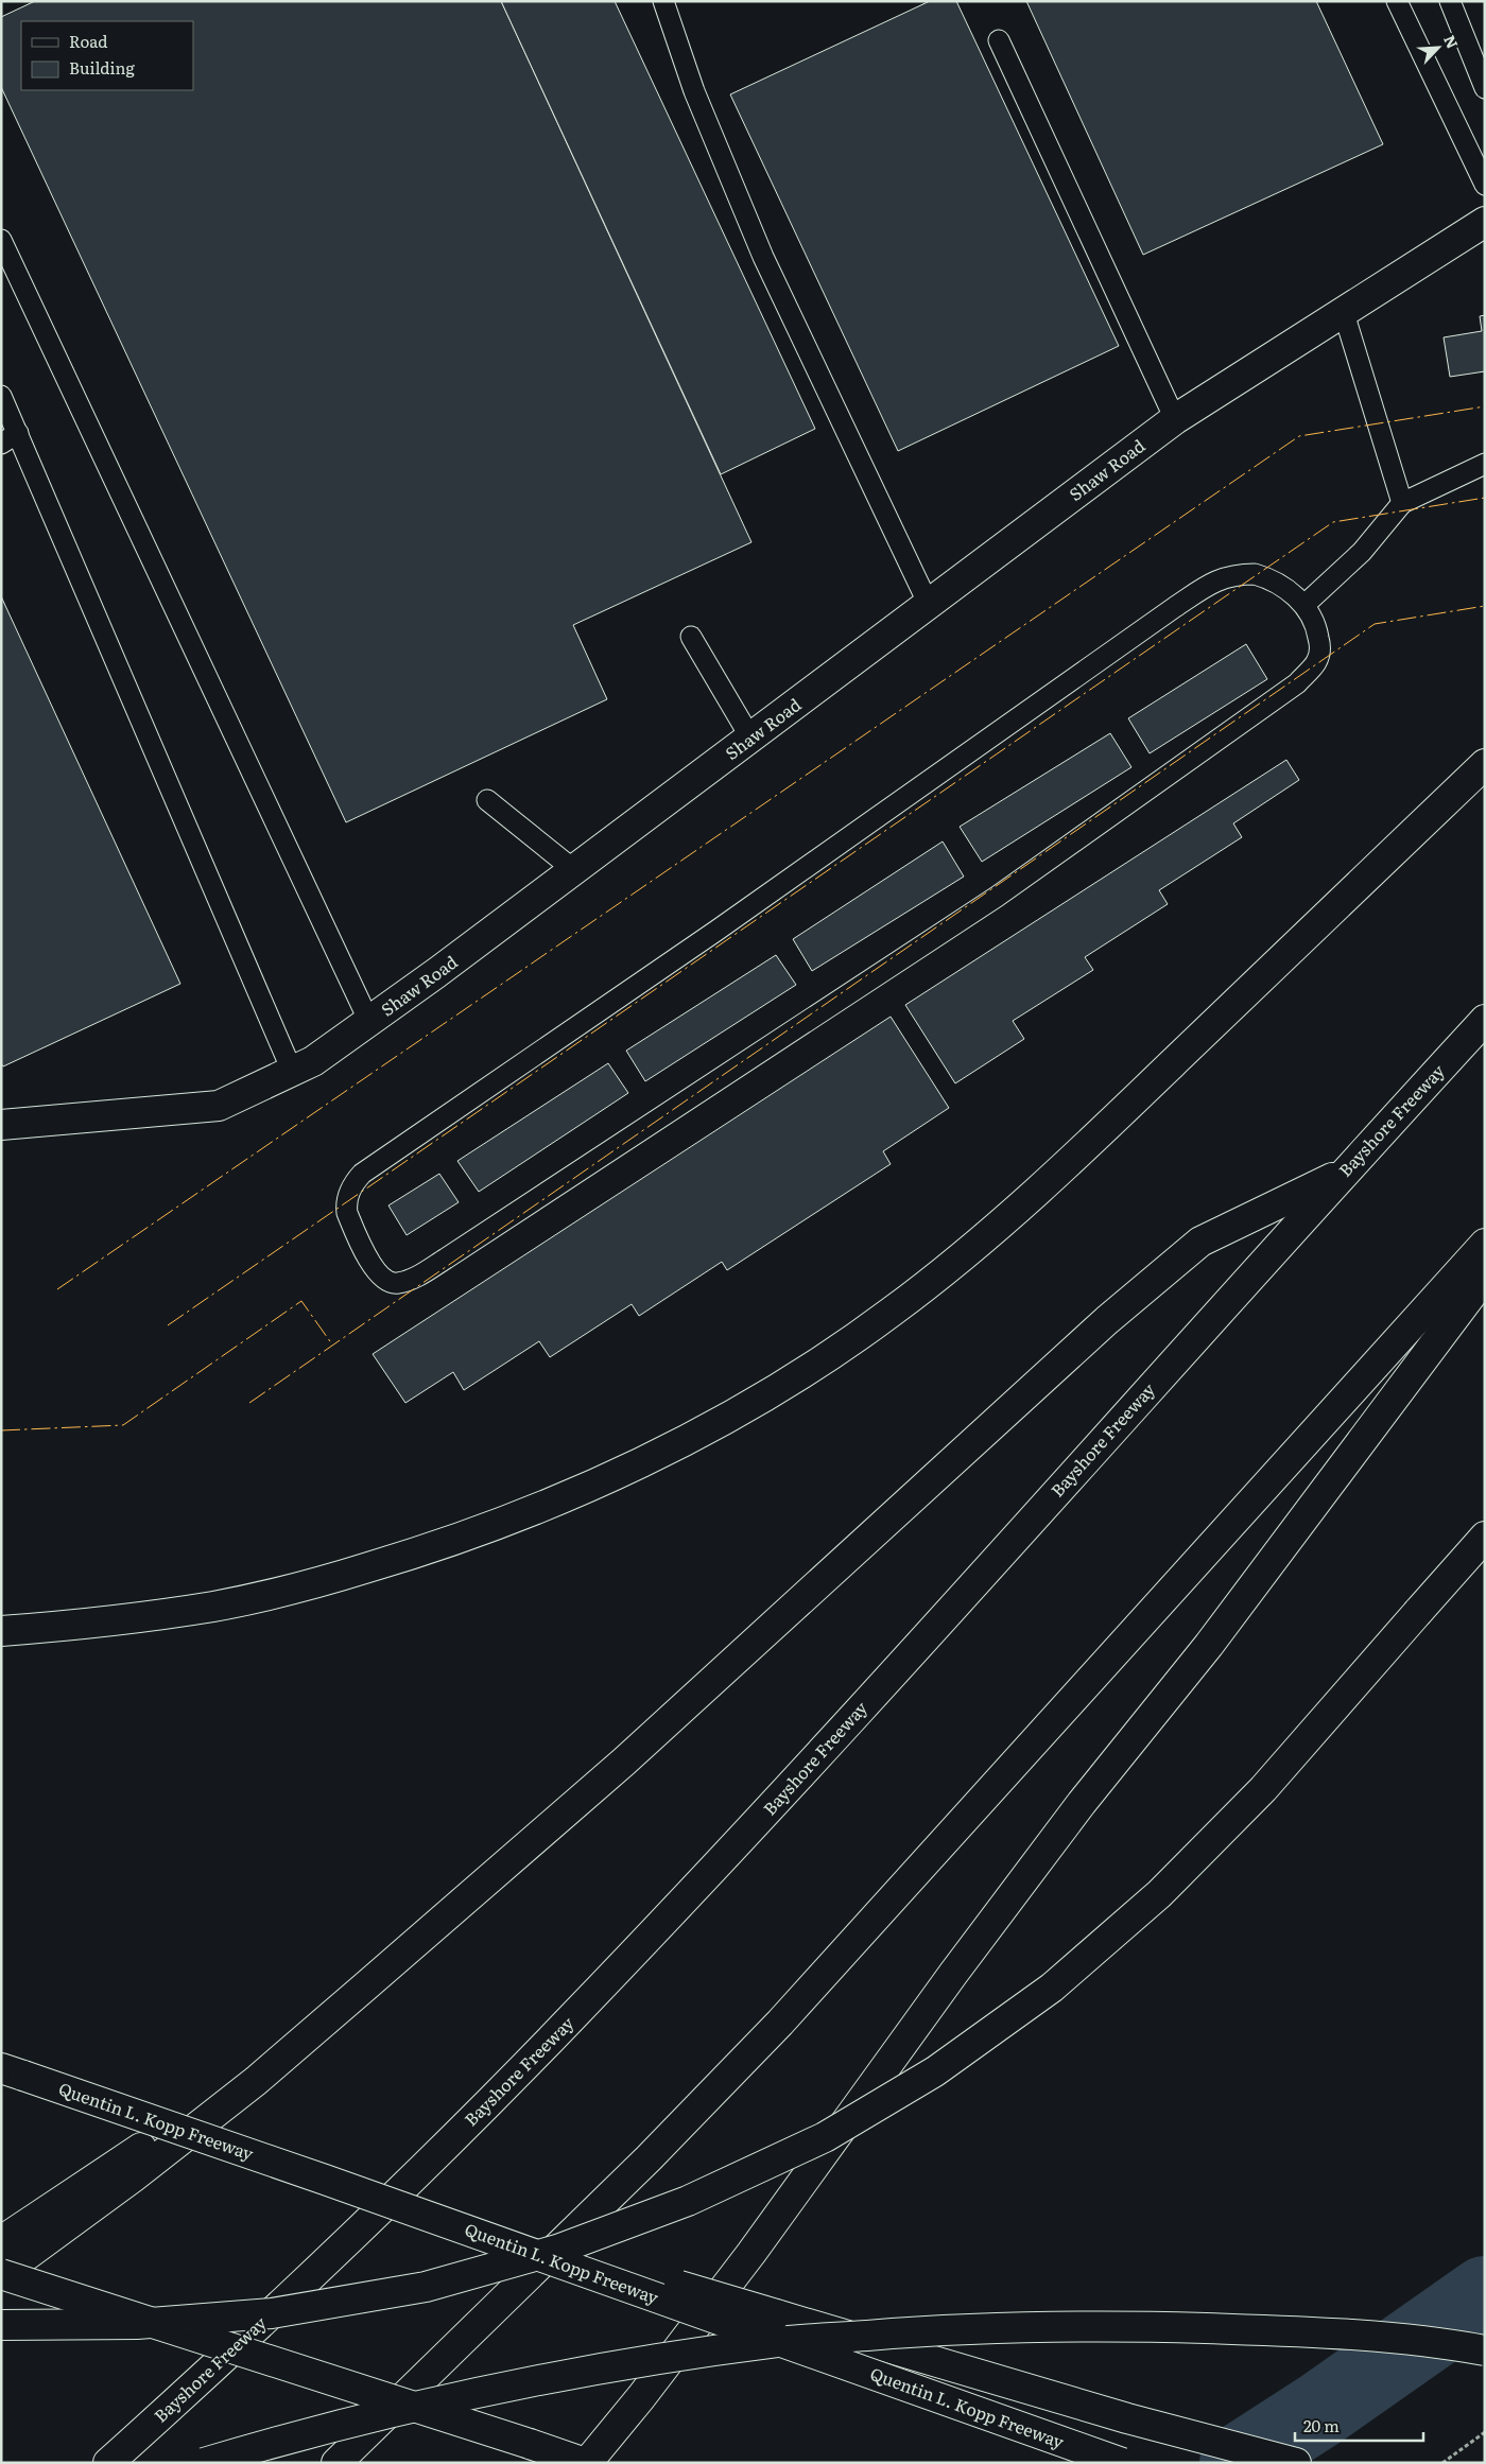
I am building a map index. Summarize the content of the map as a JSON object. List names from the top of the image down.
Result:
{
  "streets": {
    "main road": ["Shaw Road", "Bayshore Freeway", "Quentin L. Kopp Freeway"]
  },
  "legend": ["Road", "Building"],
  "scale_bar": "20 m",
  "north": "top right"
}
